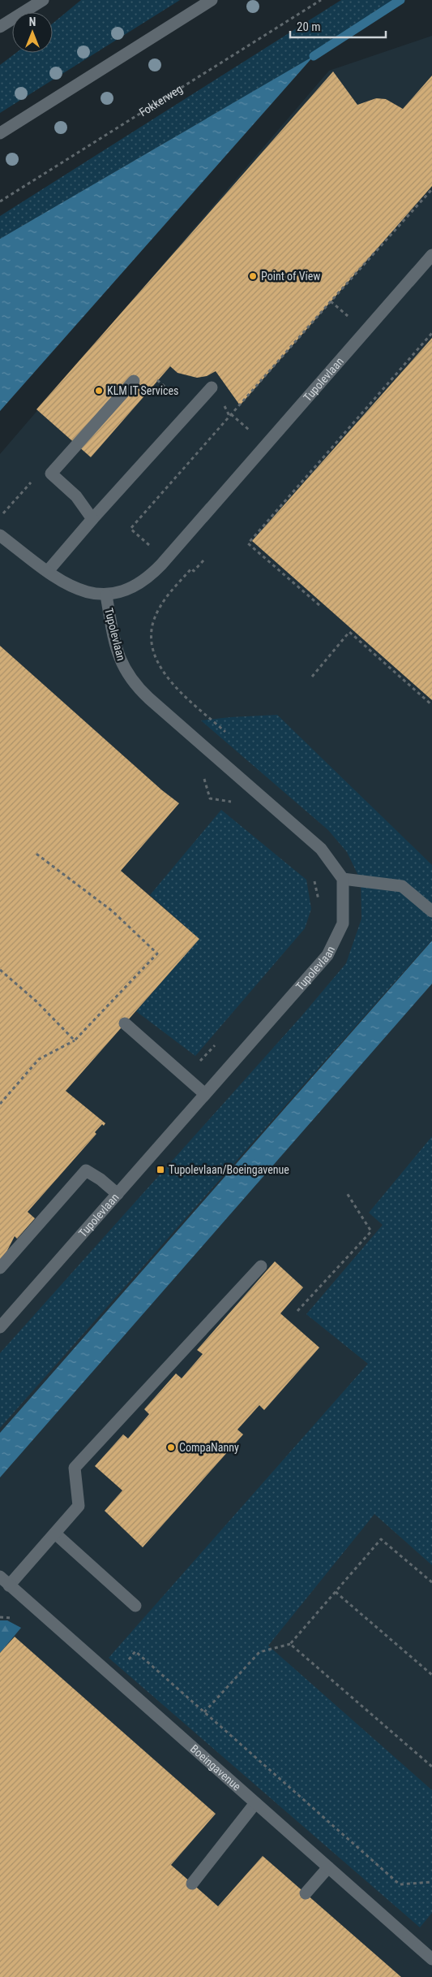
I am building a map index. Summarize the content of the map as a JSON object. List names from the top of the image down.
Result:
{
  "streets": {
    "street": ["Tupolevlaan", "Boeingavenue"],
    "path": ["Fokkerweg"]
  },
  "places": {
    "other": ["Point of View", "KLM IT Services", "CompaNanny"],
    "transit": ["Tupolevlaan/Boeingavenue"]
  },
  "scale_bar": "20 m",
  "north": "top"
}
